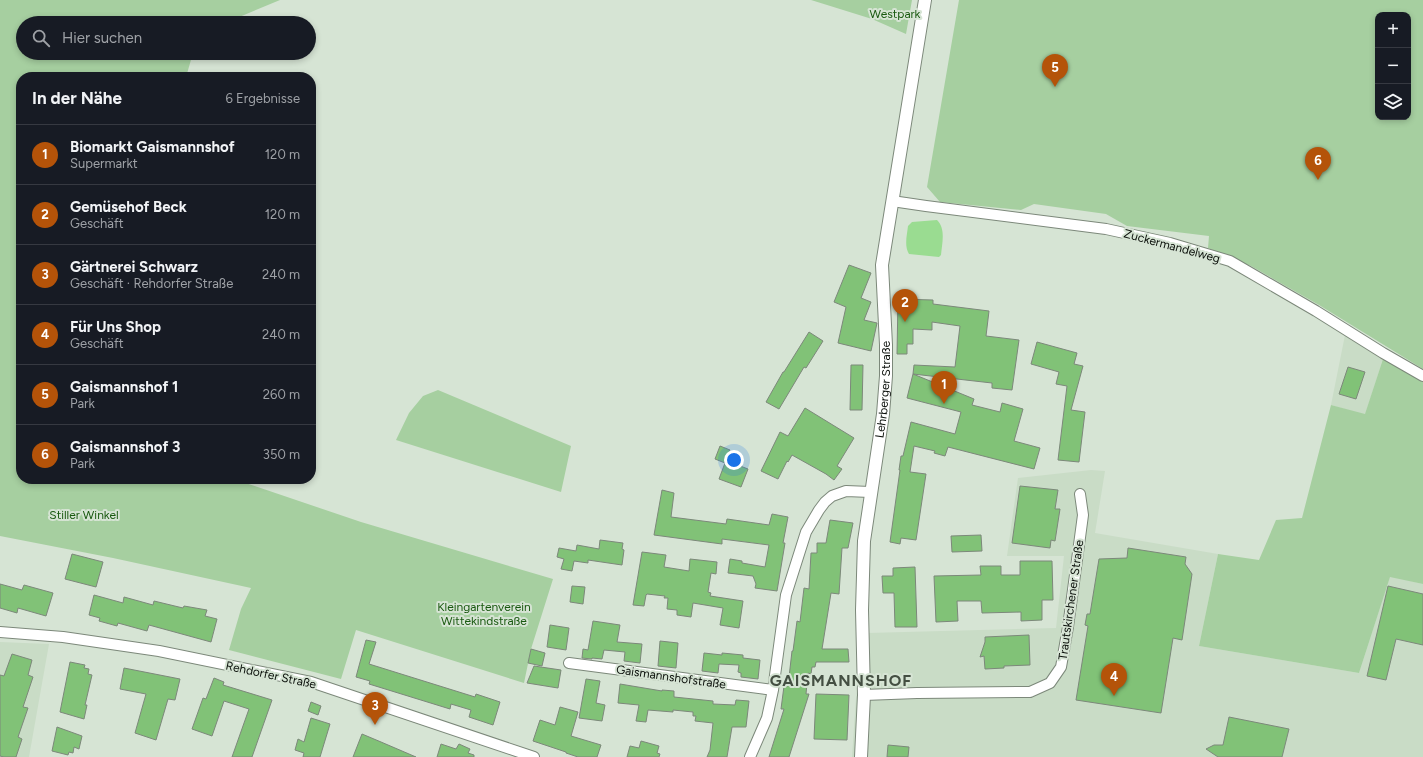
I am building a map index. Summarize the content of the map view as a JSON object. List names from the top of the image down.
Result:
{
  "streets": {
    "street": [
      "Zuckermandelweg",
      "Lehrberger Straße",
      "Trautskirchener Straße",
      "Rehdorfer Straße",
      "Gaismannshofstraße"
    ]
  },
  "crossings": [
    ["Zuckermandelweg", "Lehrberger Straße"],
    ["Lehrberger Straße", "Trautskirchener Straße"]
  ],
  "districts": ["GAISMANNSHOF"],
  "parks": ["Westpark", "Stiller Winkel", "Kleingartenverein Wittekindstraße"],
  "page": {
    "map_buttons": ["+", "−"],
    "search": "Hier suchen",
    "pins": [
      "5",
      "6",
      "2",
      "1",
      "4",
      "3"
    ],
    "heading": ["In der Nähe", "6 Ergebnisse"],
    "list": [
      {
        "mark": "1",
        "name": "Biomarkt Gaismannshof",
        "note": "Supermarkt",
        "value": "120 m"
      },
      {
        "mark": "2",
        "name": "Gemüsehof Beck",
        "note": "Geschäft",
        "value": "120 m"
      },
      {
        "mark": "3",
        "name": "Gärtnerei Schwarz",
        "note": "Geschäft · Rehdorfer Straße",
        "value": "240 m"
      },
      {
        "mark": "4",
        "name": "Für Uns Shop",
        "note": "Geschäft",
        "value": "240 m"
      },
      {
        "mark": "5",
        "name": "Gaismannshof 1",
        "note": "Park",
        "value": "260 m"
      },
      {
        "mark": "6",
        "name": "Gaismannshof 3",
        "note": "Park",
        "value": "350 m"
      }
    ]
  }
}
